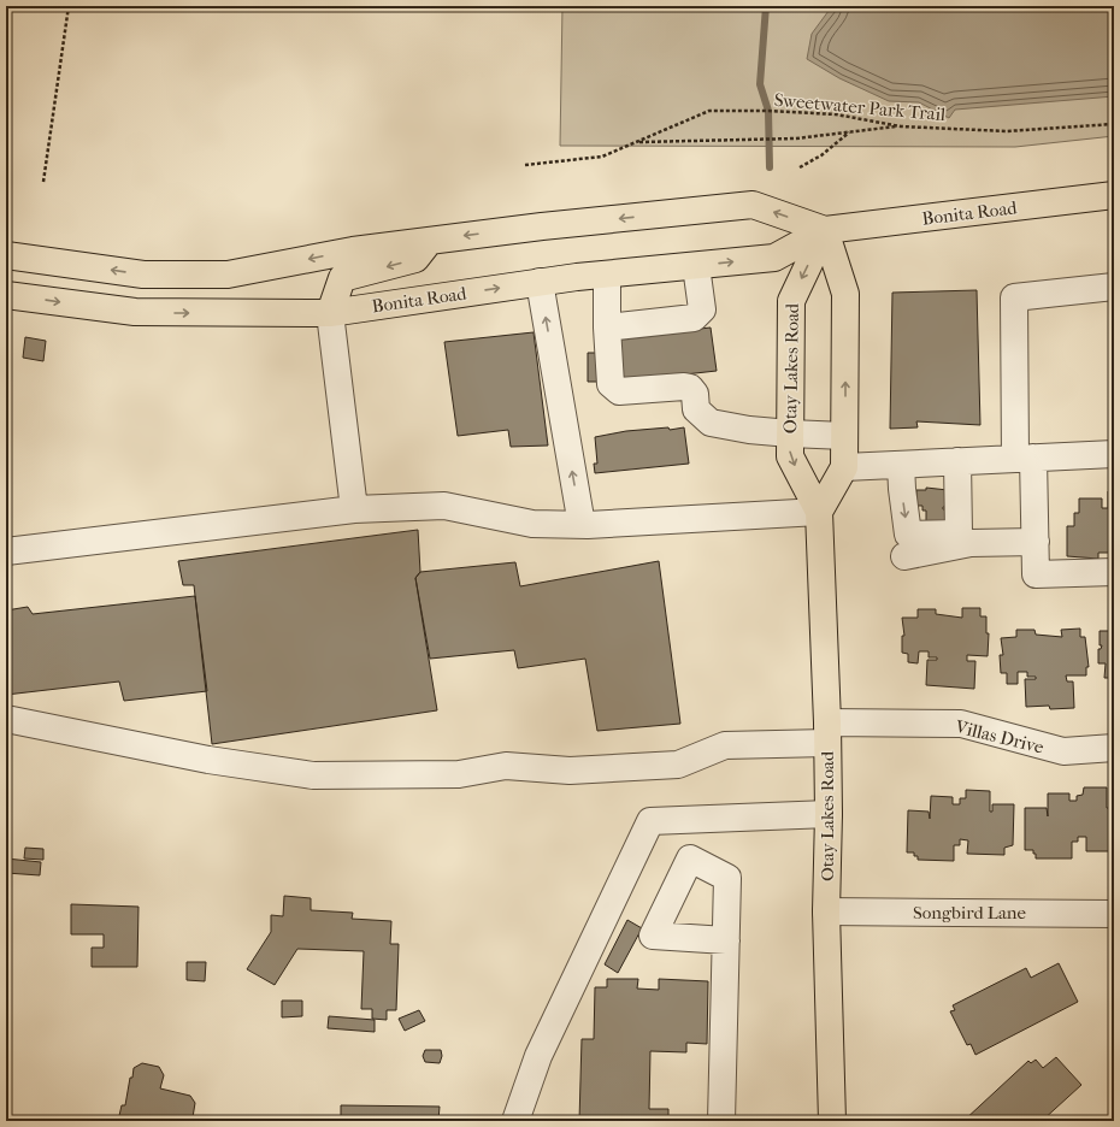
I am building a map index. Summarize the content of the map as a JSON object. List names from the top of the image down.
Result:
{
  "streets": {
    "main road": ["Bonita Road", "Otay Lakes Road"],
    "street": ["Villas Drive", "Songbird Lane"],
    "path": ["Sweetwater Park Trail"]
  },
  "crossings": [
    ["Bonita Road", "Otay Lakes Road"],
    ["Otay Lakes Road", "Villas Drive"],
    ["Otay Lakes Road", "Songbird Lane"]
  ]
}
